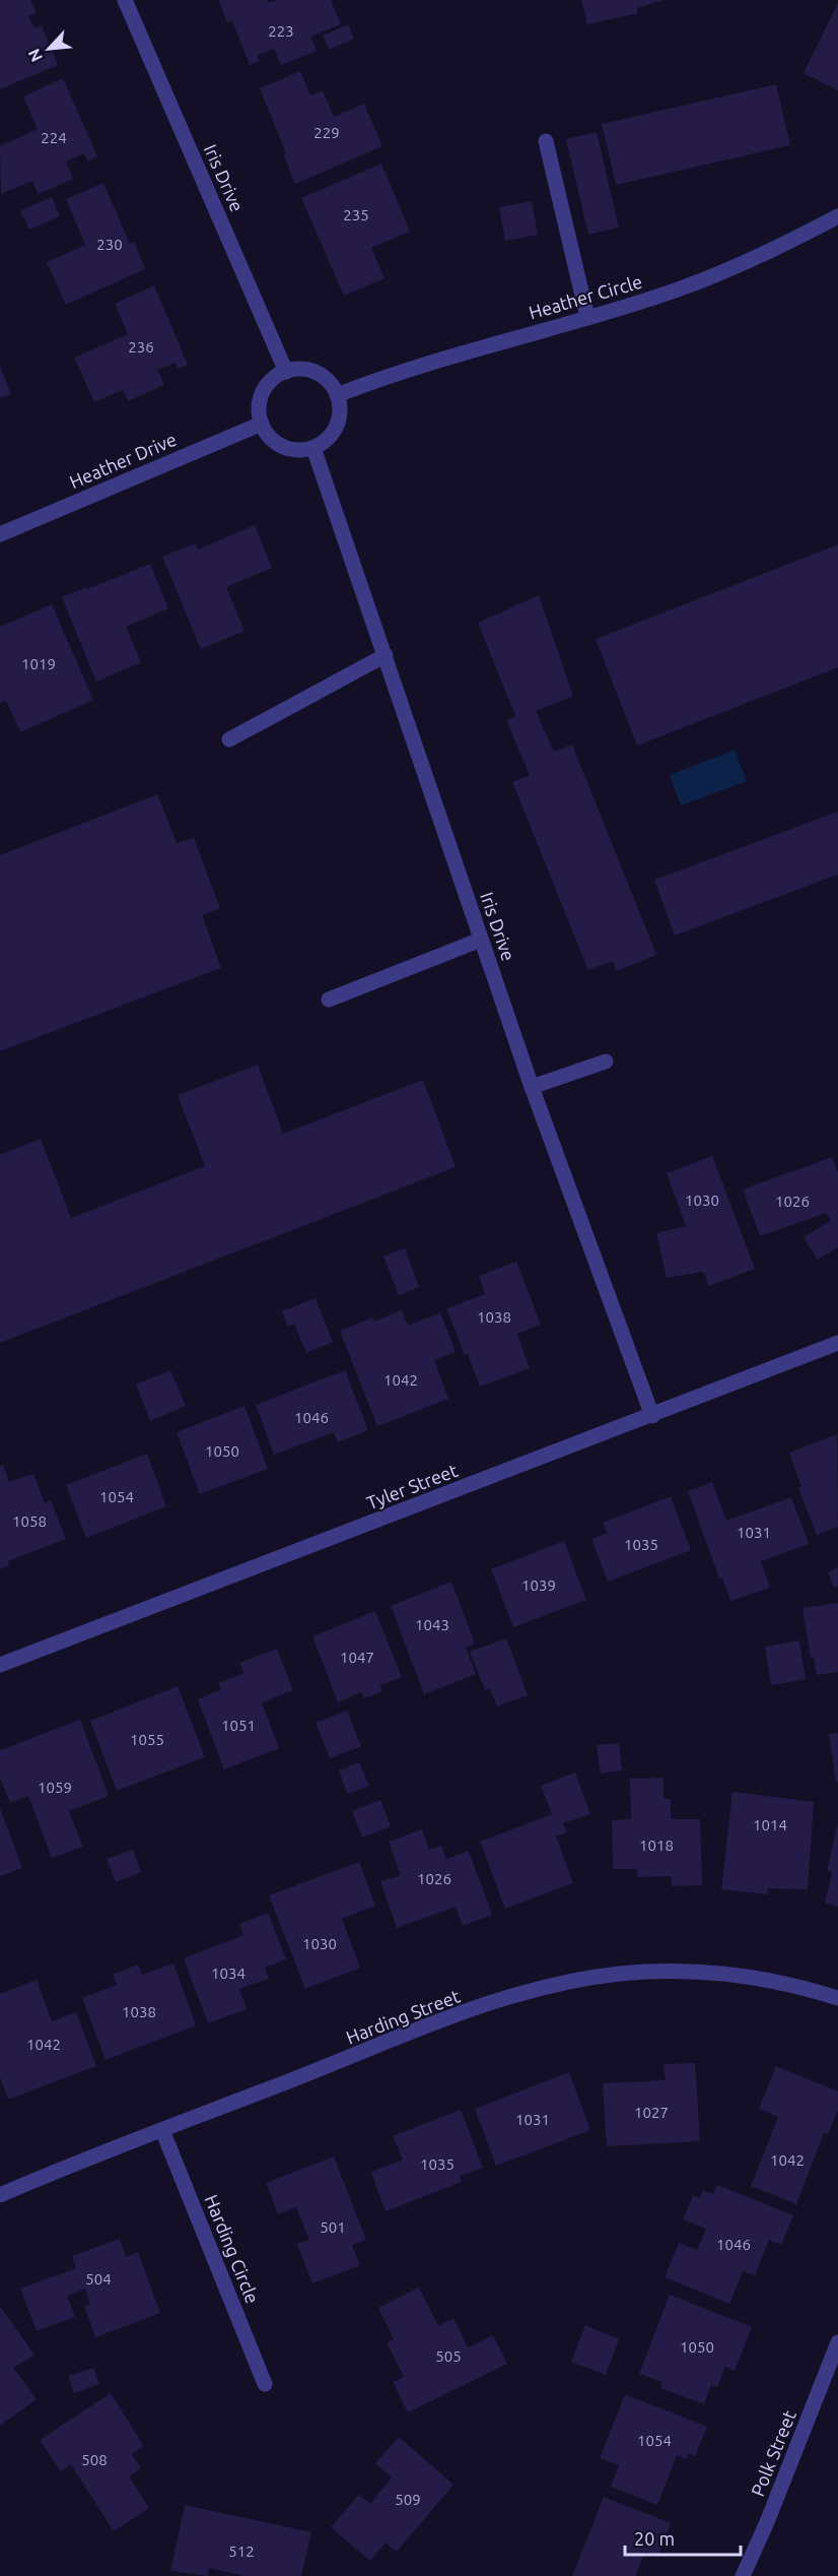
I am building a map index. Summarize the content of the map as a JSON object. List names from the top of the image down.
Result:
{
  "streets": {
    "street": [
      "Iris Drive",
      "Heather Circle",
      "Heather Drive",
      "Tyler Street",
      "Harding Street",
      "Harding Circle",
      "Polk Street"
    ]
  },
  "crossings": [
    ["Iris Drive", "Heather Circle"],
    ["Iris Drive", "Heather Drive"],
    ["Iris Drive", "Tyler Street"],
    ["Heather Circle", "Heather Drive"],
    ["Harding Street", "Harding Circle"]
  ],
  "house_numbers": [
    "223",
    "229",
    "224",
    "235",
    "230",
    "236",
    "1019",
    "1030",
    "1026",
    "1038",
    "1042",
    "1046",
    "1050",
    "1054",
    "1058",
    "1031",
    "1035",
    "1039",
    "1043",
    "1047",
    "1051",
    "1055",
    "1059",
    "1014",
    "1018",
    "1026",
    "1030",
    "1034",
    "1038",
    "1042",
    "1027",
    "1031",
    "1042",
    "1035",
    "501",
    "1046",
    "504",
    "1050",
    "505",
    "1054",
    "508",
    "509",
    "512"
  ],
  "scale_bar": "20 m",
  "north": "bottom left"
}
